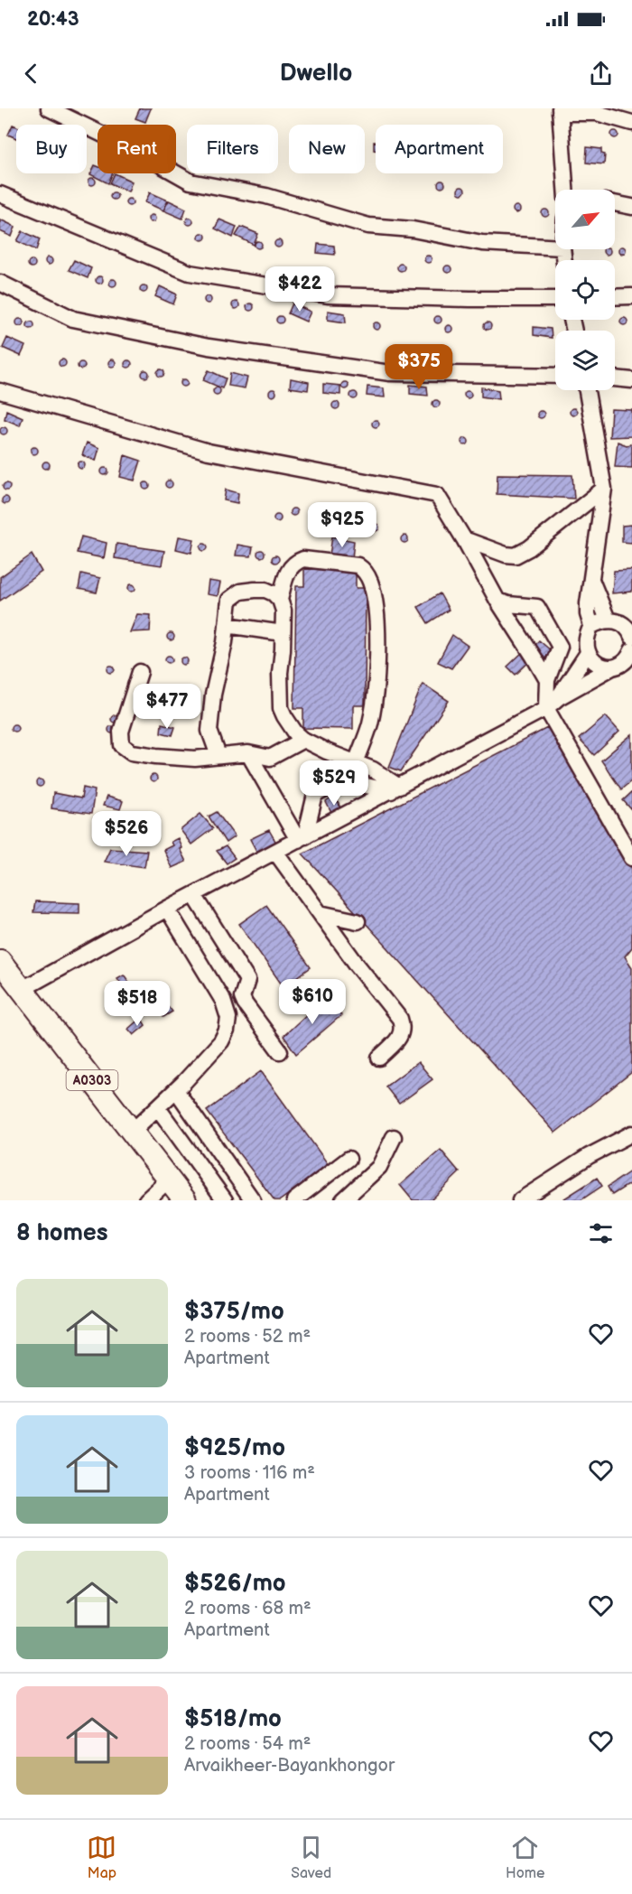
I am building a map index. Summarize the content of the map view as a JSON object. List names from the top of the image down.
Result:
{
  "streets": {
    "highway": ["A0303"]
  },
  "north": "top right",
  "page": {
    "status": "20:43",
    "header": "Dwello",
    "chip": [
      "Buy",
      "Rent",
      "Filters",
      "New",
      "Apartment"
    ],
    "price": [
      "$422",
      "$375",
      "$925",
      "$477",
      "$529",
      "$526",
      "$610",
      "$518"
    ],
    "heading": "8 homes",
    "list": [
      {
        "name": "$375/mo",
        "note": "2 rooms · 52 m² · Apartment"
      },
      {
        "name": "$925/mo",
        "note": "3 rooms · 116 m² · Apartment"
      },
      {
        "name": "$526/mo",
        "note": "2 rooms · 68 m² · Apartment"
      },
      {
        "name": "$518/mo",
        "note": "2 rooms · 54 m² · Arvaikheer-Bayankhongor"
      }
    ],
    "tabs": ["Map", "Saved", "Home"]
  }
}
